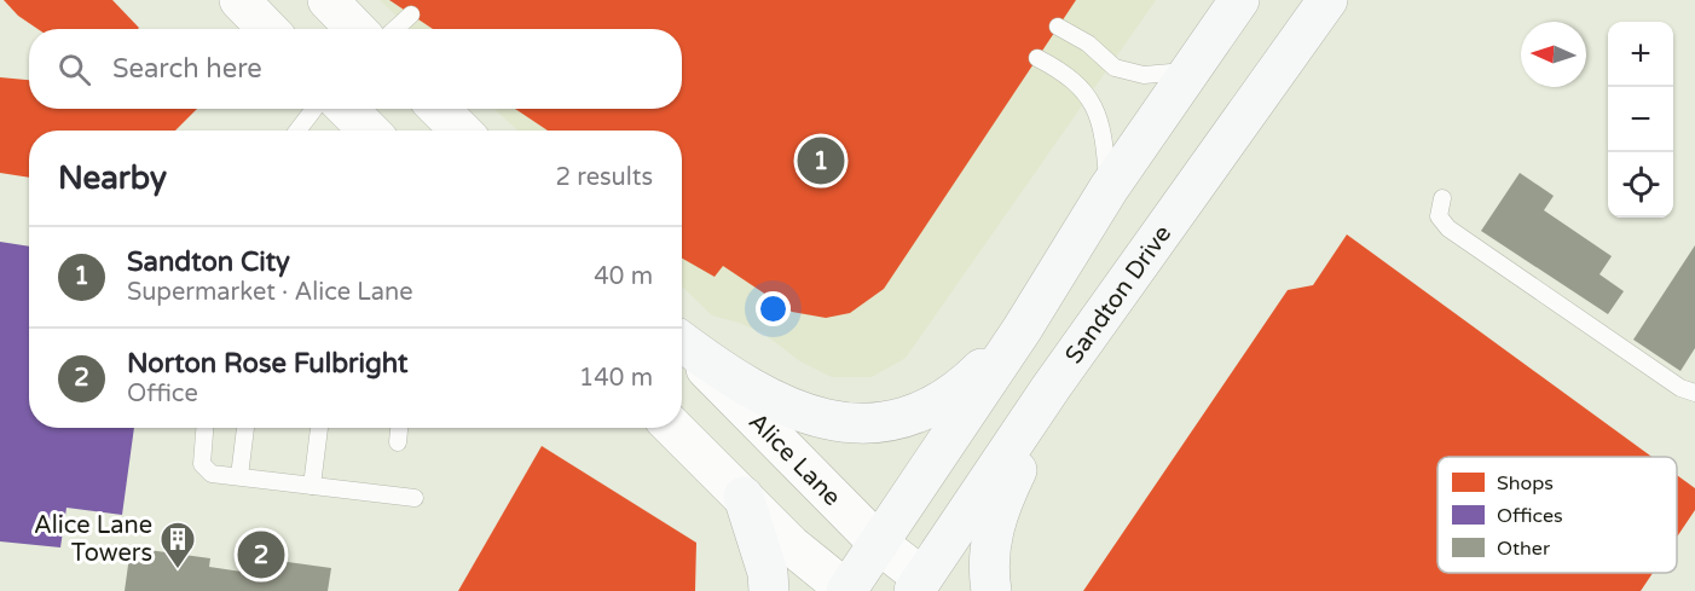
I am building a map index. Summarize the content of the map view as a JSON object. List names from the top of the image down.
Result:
{
  "streets": {
    "main road": ["Sandton Drive"],
    "street": ["Alice Lane"]
  },
  "crossings": [
    ["Sandton Drive", "Alice Lane"]
  ],
  "places": {
    "building": ["Alice Lane Towers"]
  },
  "legend": ["Shops", "Offices", "Other"],
  "north": "left",
  "page": {
    "map_buttons": ["+", "−"],
    "search": "Search here",
    "heading": ["Nearby", "2 results"],
    "pins": ["1", "2"],
    "list": [
      {
        "mark": "1",
        "name": "Sandton City",
        "note": "Supermarket · Alice Lane",
        "value": "40 m"
      },
      {
        "mark": "2",
        "name": "Norton Rose Fulbright",
        "note": "Office",
        "value": "140 m"
      }
    ]
  }
}
